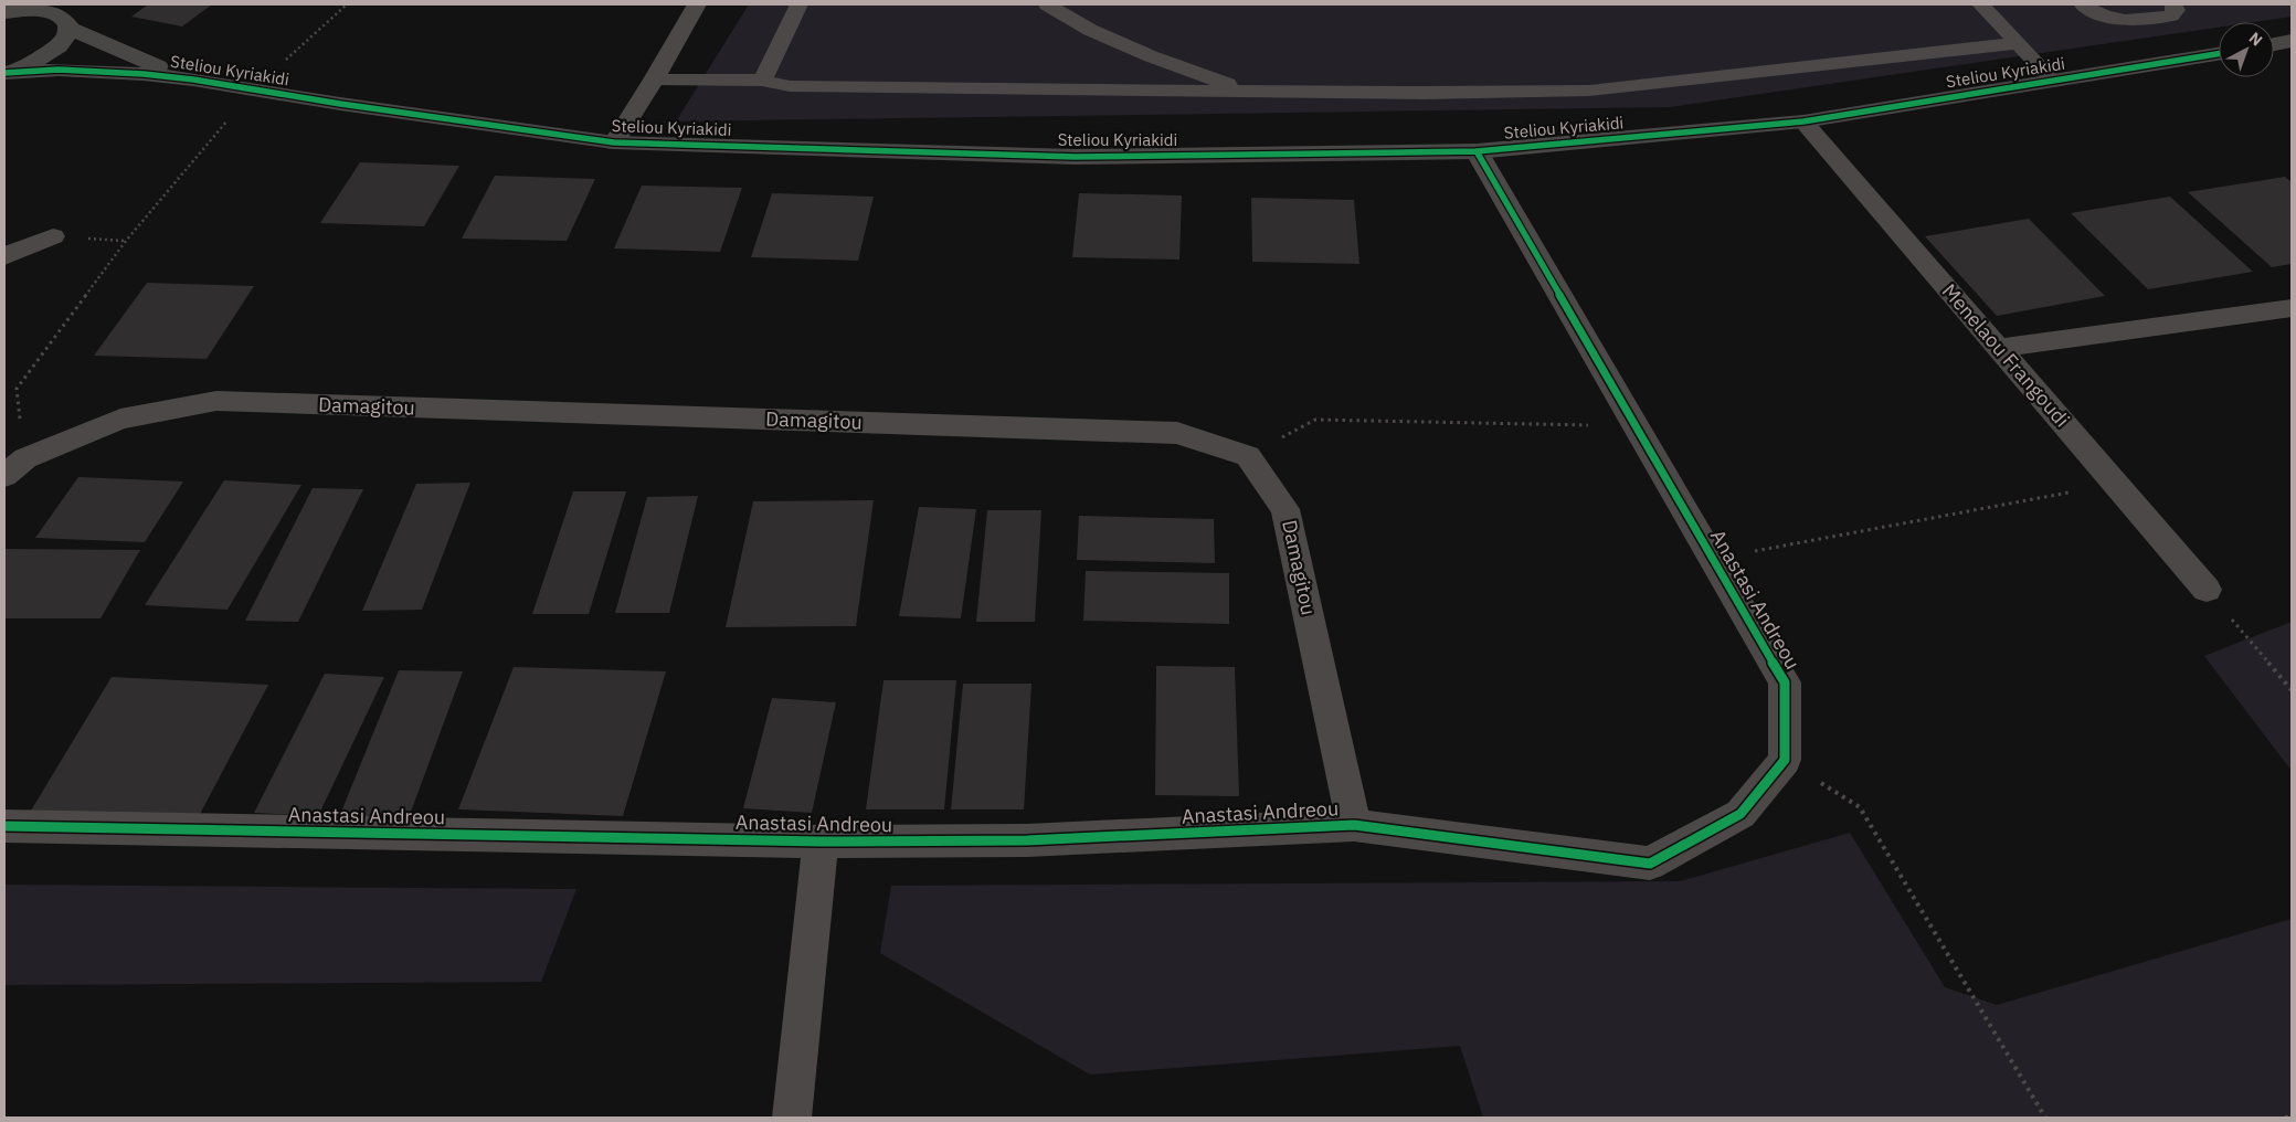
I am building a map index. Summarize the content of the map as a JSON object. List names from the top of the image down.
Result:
{
  "streets": {
    "street": [
      "Steliou Kyriakidi",
      "Menelaou Frangoudi",
      "Damagitou",
      "Anastasi Andreou"
    ]
  },
  "crossings": [
    ["Steliou Kyriakidi", "Menelaou Frangoudi"],
    ["Steliou Kyriakidi", "Anastasi Andreou"],
    ["Damagitou", "Anastasi Andreou"]
  ],
  "north": "top right"
}
